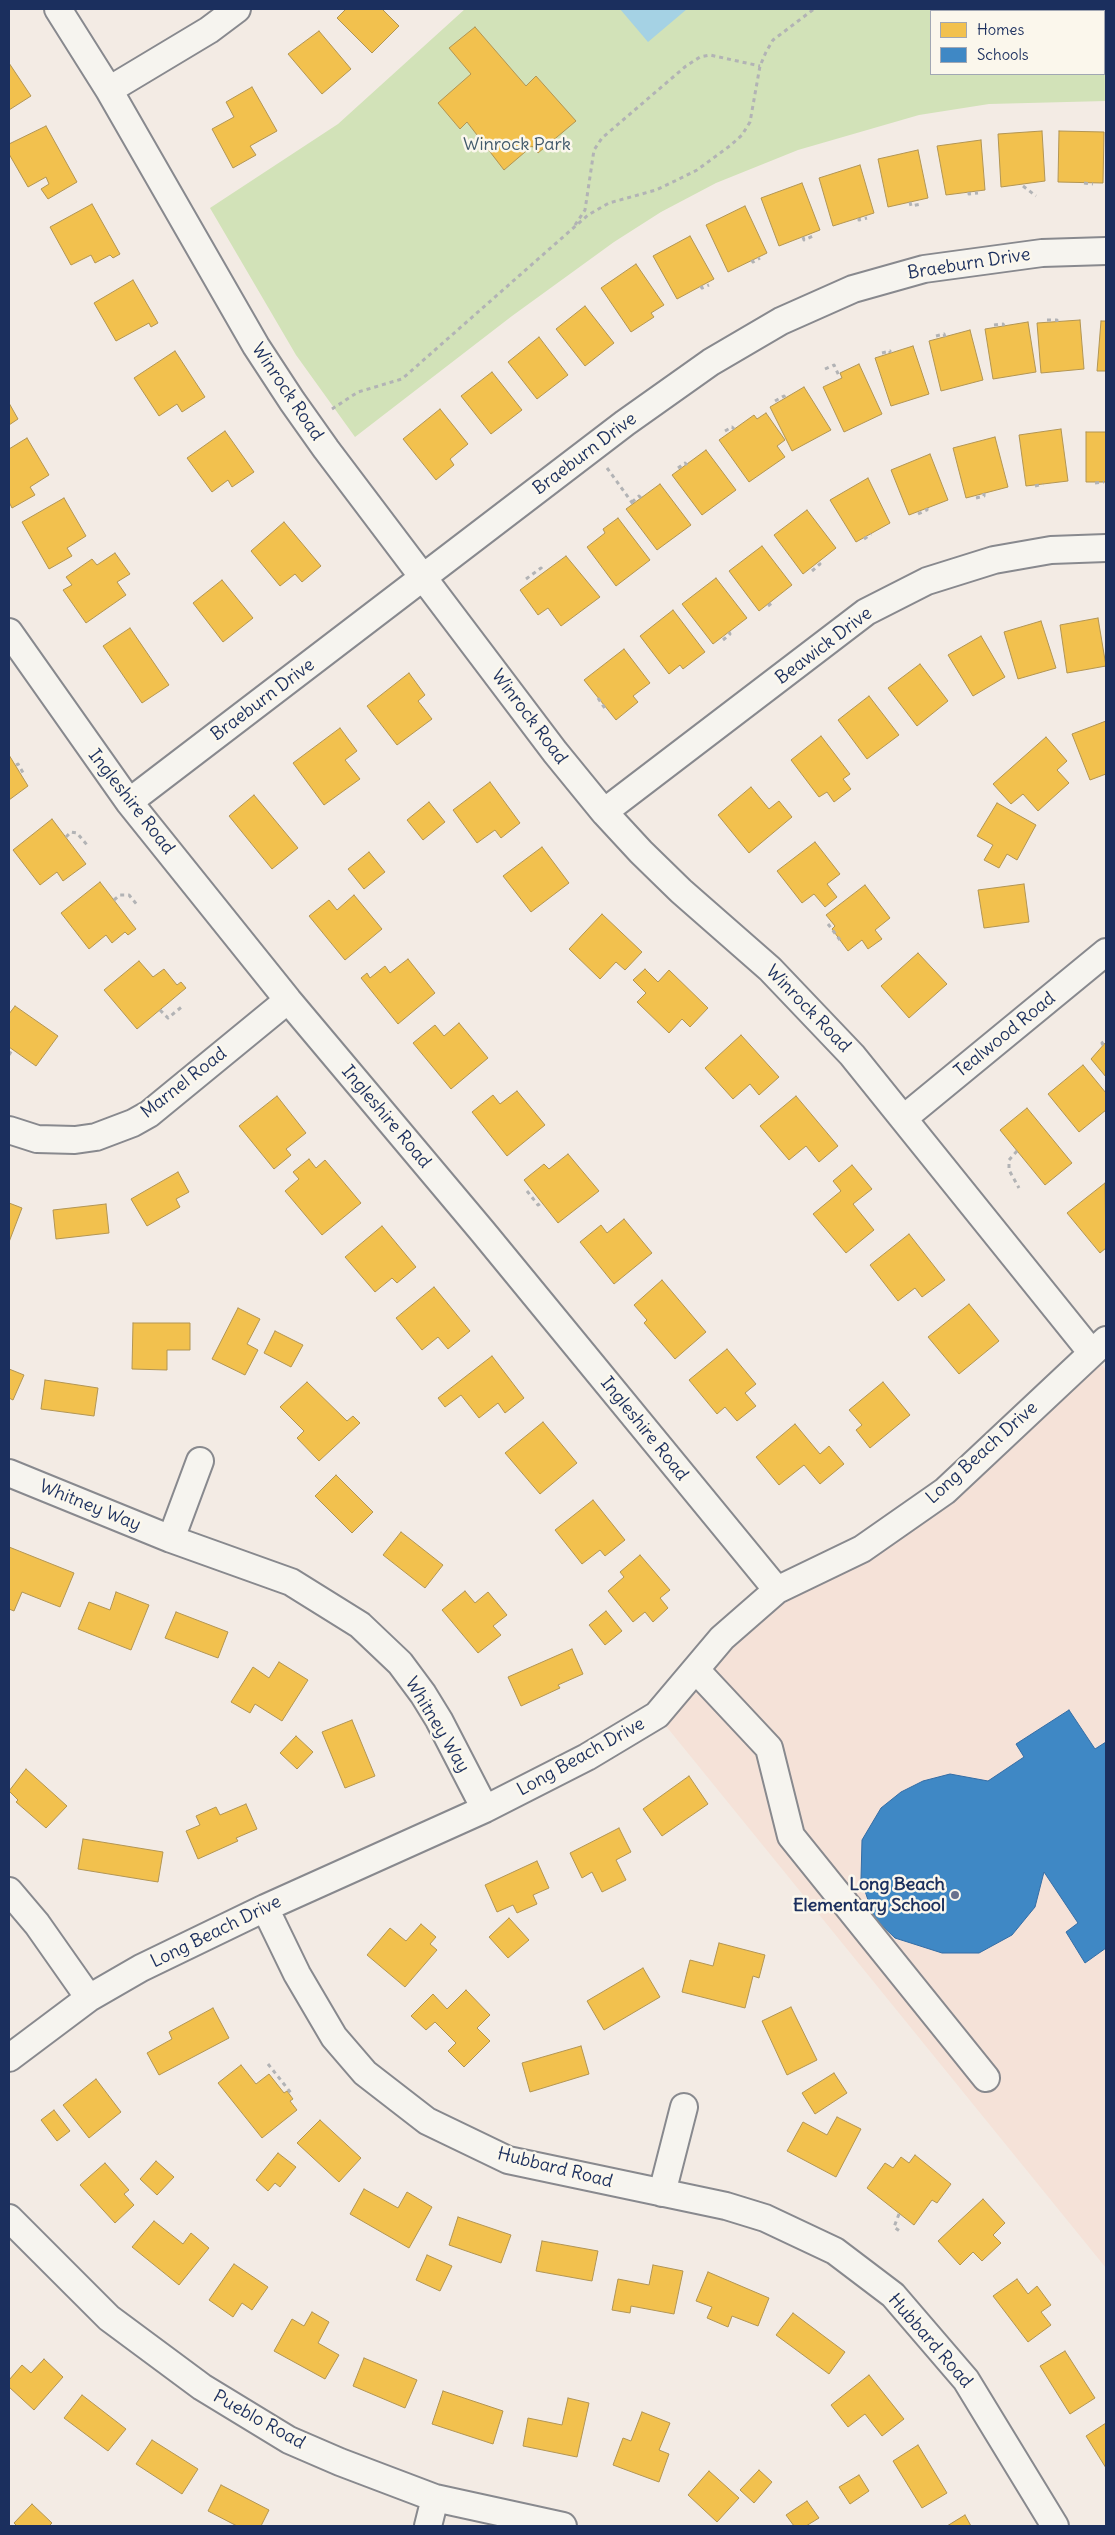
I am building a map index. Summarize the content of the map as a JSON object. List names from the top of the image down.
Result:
{
  "streets": {
    "street": [
      "Braeburn Drive",
      "Winrock Road",
      "Beawick Drive",
      "Ingleshire Road",
      "Tealwood Road",
      "Marnel Road",
      "Long Beach Drive",
      "Whitney Way",
      "Hubbard Road",
      "Pueblo Road"
    ]
  },
  "crossings": [
    ["Braeburn Drive", "Winrock Road"],
    ["Braeburn Drive", "Ingleshire Road"],
    ["Winrock Road", "Beawick Drive"],
    ["Winrock Road", "Tealwood Road"],
    ["Winrock Road", "Long Beach Drive"],
    ["Ingleshire Road", "Marnel Road"],
    ["Ingleshire Road", "Long Beach Drive"],
    ["Long Beach Drive", "Whitney Way"],
    ["Long Beach Drive", "Hubbard Road"]
  ],
  "parks": ["Winrock Park"],
  "places": ["Long Beach Elementary School"],
  "legend": ["Homes", "Schools"]
}
